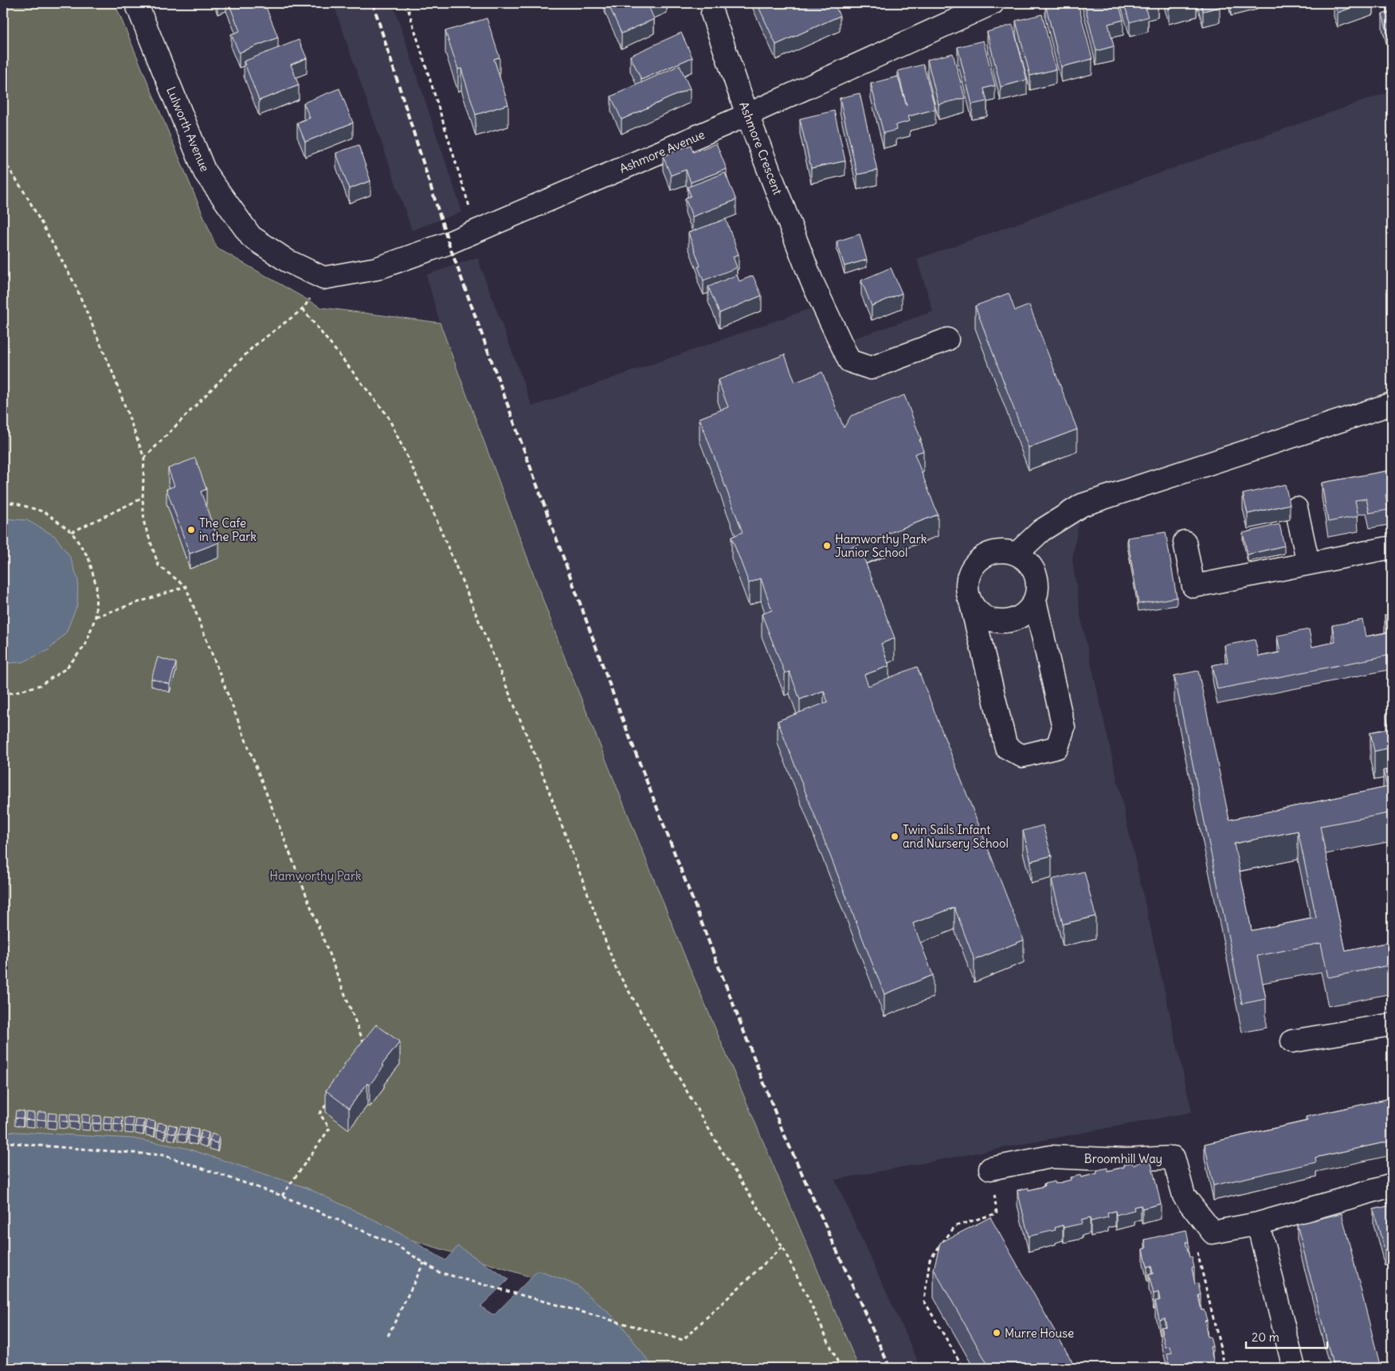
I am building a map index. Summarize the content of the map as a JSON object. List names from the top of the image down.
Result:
{
  "streets": {
    "street": [
      "Lulworth Avenue",
      "Ashmore Crescent",
      "Ashmore Avenue",
      "Broomhill Way"
    ]
  },
  "crossings": [
    ["Lulworth Avenue", "Ashmore Avenue"],
    ["Ashmore Crescent", "Ashmore Avenue"]
  ],
  "parks": ["Hamworthy Park"],
  "places": [
    "The Cafe in the Park",
    "Hamworthy Park Junior School",
    "Twin Sails Infant and Nursery School",
    "Murre House"
  ],
  "scale_bar": "20 m"
}
